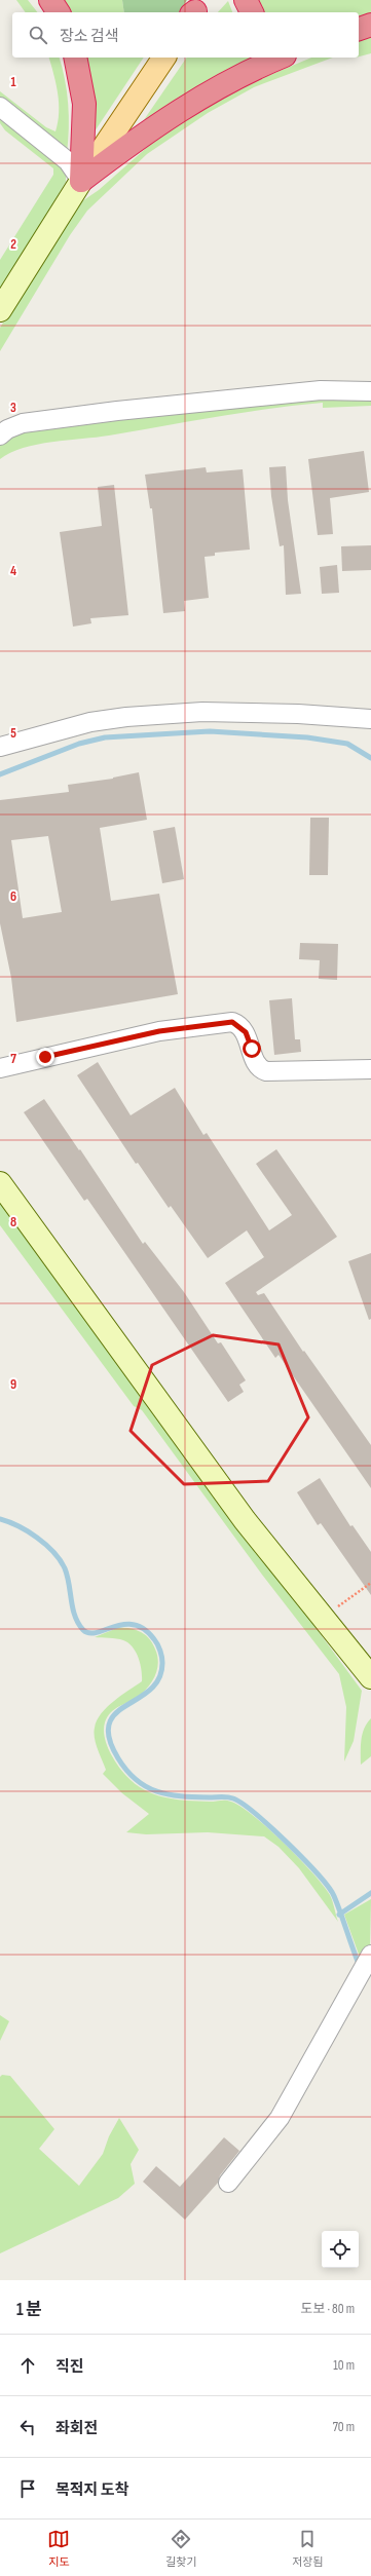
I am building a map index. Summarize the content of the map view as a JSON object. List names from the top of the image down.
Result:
{
  "page": {
    "search": "장소 검색",
    "heading": ["1 분", "도보 · 80 m"],
    "list": [
      ["직진", "10 m"],
      ["좌회전", "70 m"],
      "목적지 도착"
    ],
    "nav": ["지도", "길찾기", "저장됨"]
  },
  "grid": {
    "rows": [
      "1",
      "2",
      "3",
      "4",
      "5",
      "6",
      "7",
      "8",
      "9"
    ]
  }
}
